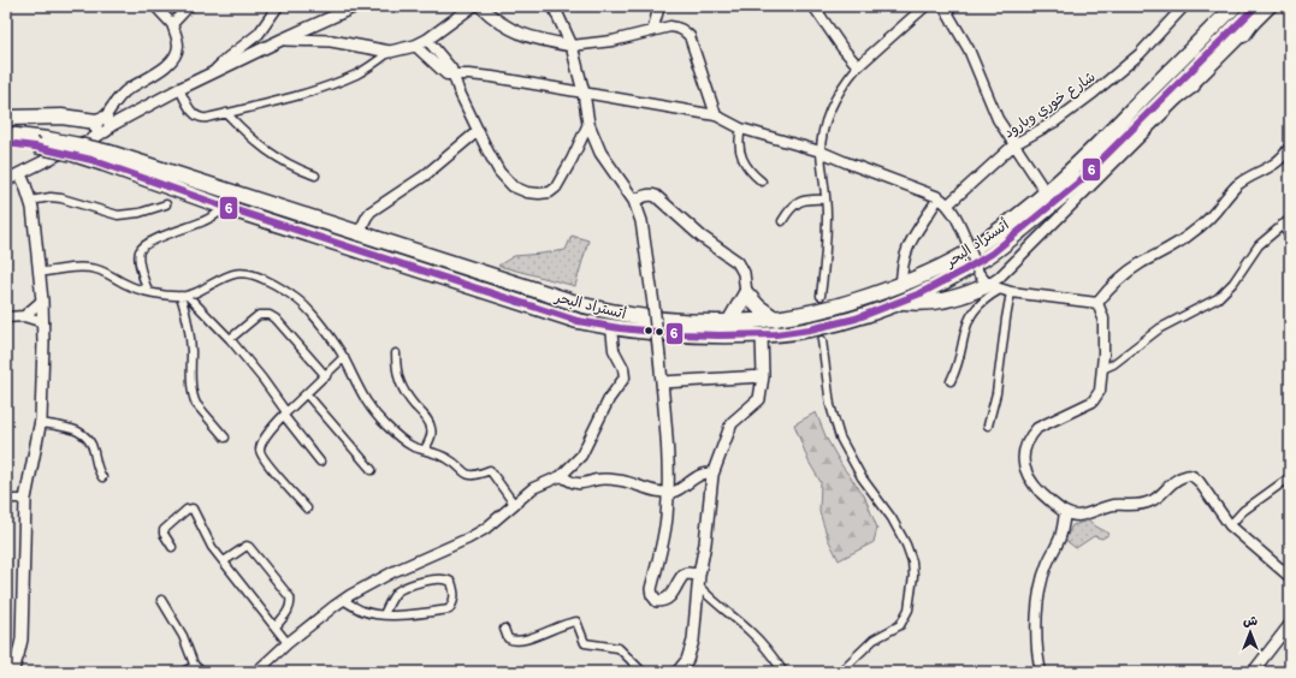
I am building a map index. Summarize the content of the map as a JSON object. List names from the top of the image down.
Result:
{
  "streets": {
    "highway": ["أتستراد البحر"],
    "street": ["شارع خوري وبارود"]
  },
  "lines": ["transit line 6"],
  "north": "top"
}
